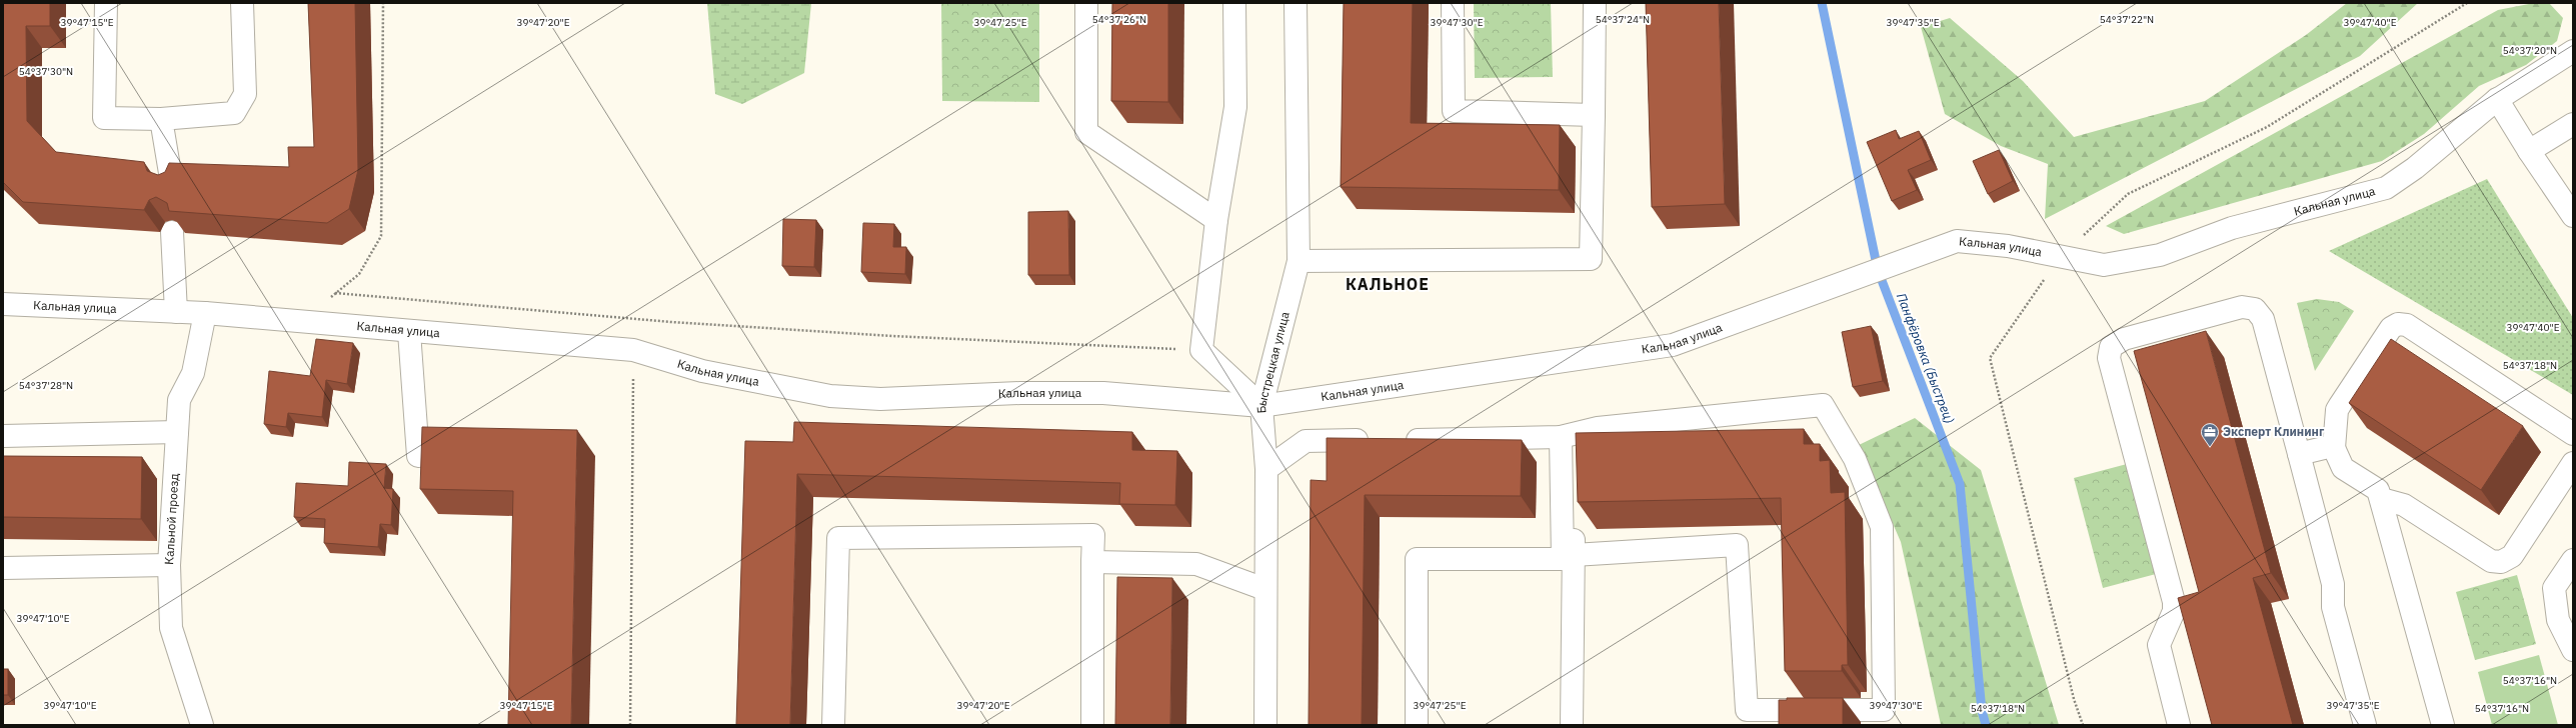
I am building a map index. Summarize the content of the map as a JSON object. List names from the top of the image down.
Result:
{
  "streets": {
    "street": ["Кальная улица", "Быстрецкая улица", "Кальной проезд"]
  },
  "crossings": [
    ["Кальная улица", "Быстрецкая улица"],
    ["Кальная улица", "Кальной проезд"]
  ],
  "districts": ["КАЛЬНОЕ"],
  "water": ["Панфёровка (Быстрец)"],
  "places": {
    "office": ["Эксперт Клининг"]
  },
  "coordinates": [
    "54°37'26\"N",
    "54°37'24\"N",
    "54°37'22\"N",
    "39°47'25\"E",
    "39°47'40\"E",
    "39°47'15\"E",
    "39°47'20\"E",
    "39°47'30\"E",
    "39°47'35\"E",
    "54°37'20\"N",
    "54°37'30\"N",
    "54°37'18\"N",
    "54°37'28\"N",
    "39°47'10\"E",
    "54°37'16\"N"
  ]
}
